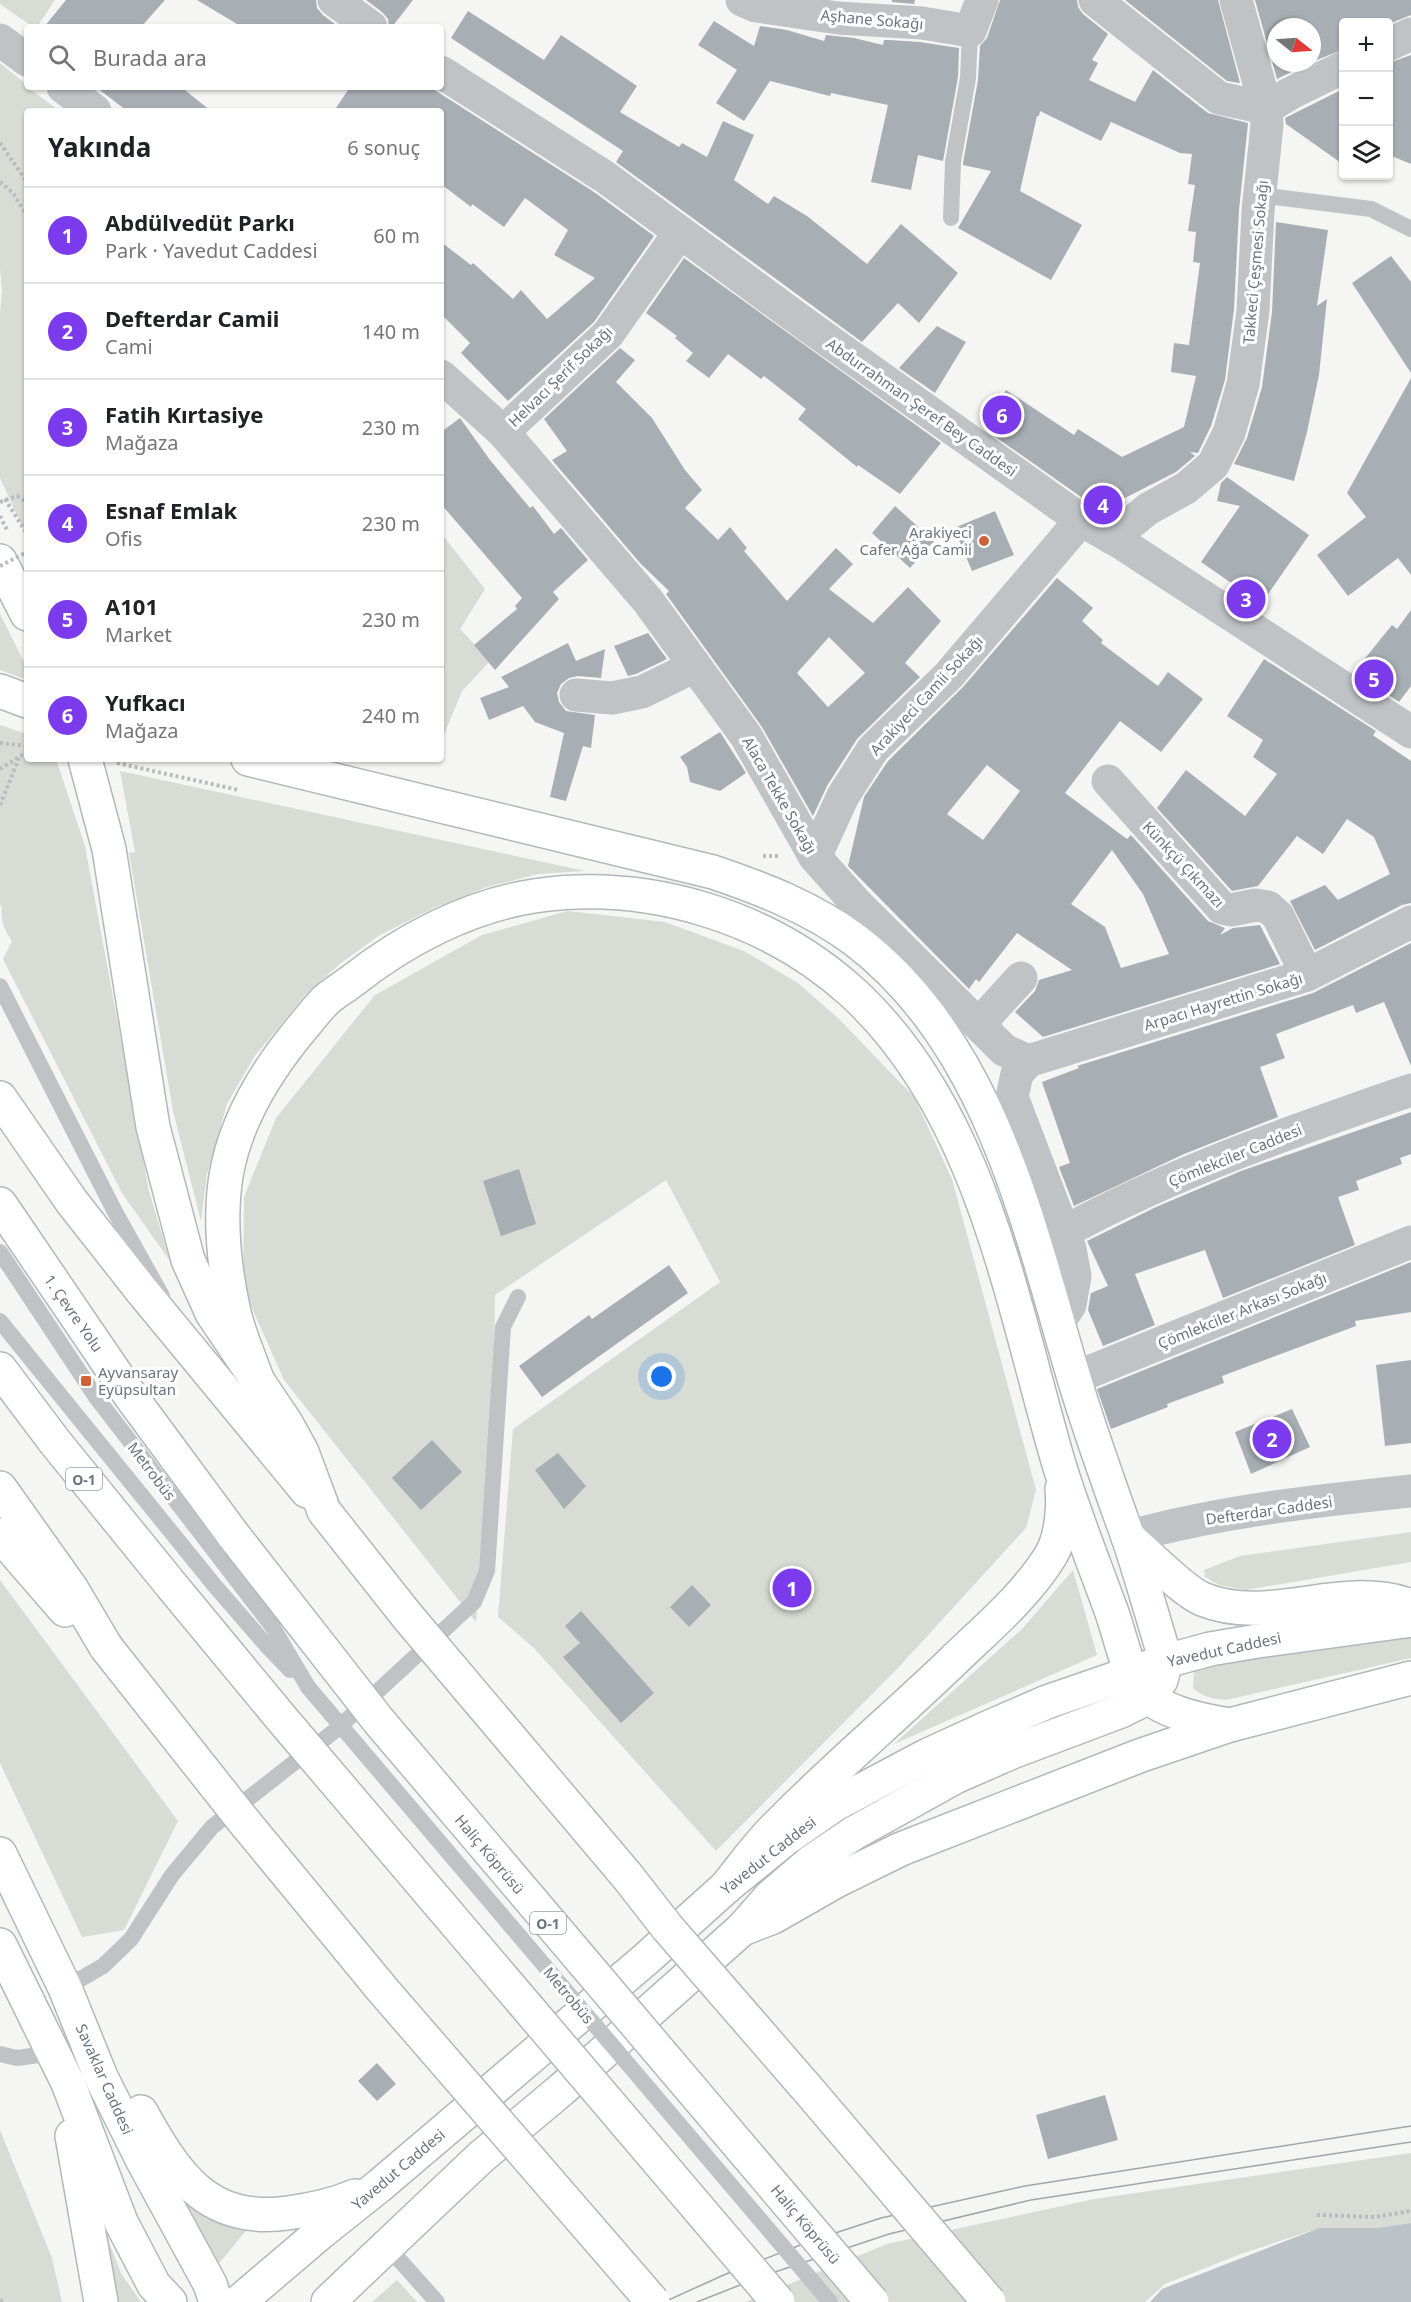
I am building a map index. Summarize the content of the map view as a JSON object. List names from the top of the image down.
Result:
{
  "streets": {
    "main road": [
      "1. Çevre Yolu",
      "O-1",
      "Yavedut Caddesi",
      "Haliç Köprüsü",
      "Savaklar Caddesi"
    ],
    "street": [
      "Aşhane Sokağı",
      "Takkeci Çeşmesi Sokağı",
      "Helvacı Şerif Sokağı",
      "Abdurrahman Şeref Bey Caddesi",
      "Arakiyeci Camii Sokağı",
      "Alaca Tekke Sokağı",
      "Künkçü Çıkmazı",
      "Arpacı Hayrettin Sokağı",
      "Çömlekciler Caddesi",
      "Çömlekciler Arkası Sokağı",
      "Defterdar Caddesi"
    ],
    "lane": ["Metrobüs"]
  },
  "crossings": [
    ["Takkeci Çeşmesi Sokağı", "Abdurrahman Şeref Bey Caddesi"],
    ["Helvacı Şerif Sokağı", "Abdurrahman Şeref Bey Caddesi"],
    ["Helvacı Şerif Sokağı", "Alaca Tekke Sokağı"],
    ["Abdurrahman Şeref Bey Caddesi", "Arakiyeci Camii Sokağı"],
    ["Arakiyeci Camii Sokağı", "Alaca Tekke Sokağı"],
    ["Alaca Tekke Sokağı", "Arpacı Hayrettin Sokağı"],
    ["Künkçü Çıkmazı", "Arpacı Hayrettin Sokağı"],
    ["1. Çevre Yolu", "Haliç Köprüsü"]
  ],
  "places": {
    "other": ["Arakiyeci Cafer Ağa Camii"],
    "transit": ["Ayvansaray Eyüpsultan"]
  },
  "north": "right",
  "page": {
    "map_buttons": ["+", "−"],
    "search": "Burada ara",
    "heading": ["Yakında", "6 sonuç"],
    "list": [
      {
        "mark": "1",
        "name": "Abdülvedüt Parkı",
        "note": "Park · Yavedut Caddesi",
        "value": "60 m"
      },
      {
        "mark": "2",
        "name": "Defterdar Camii",
        "note": "Cami",
        "value": "140 m"
      },
      {
        "mark": "3",
        "name": "Fatih Kırtasiye",
        "note": "Mağaza",
        "value": "230 m"
      },
      {
        "mark": "4",
        "name": "Esnaf Emlak",
        "note": "Ofis",
        "value": "230 m"
      },
      {
        "mark": "5",
        "name": "A101",
        "note": "Market",
        "value": "230 m"
      },
      {
        "mark": "6",
        "name": "Yufkacı",
        "note": "Mağaza",
        "value": "240 m"
      }
    ],
    "pins": [
      "6",
      "4",
      "3",
      "5",
      "2",
      "1"
    ]
  }
}
